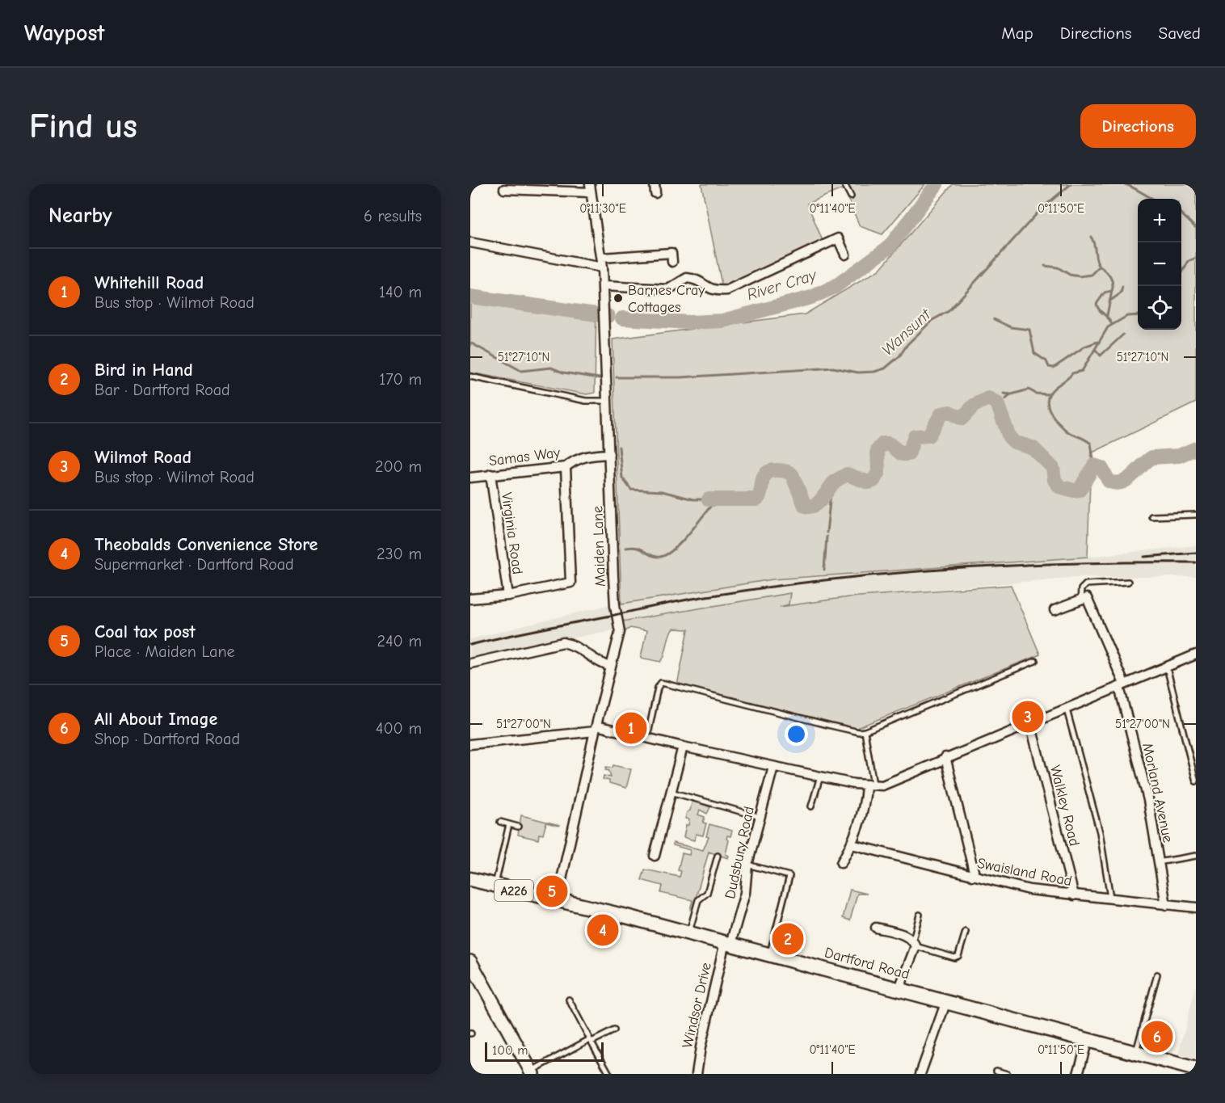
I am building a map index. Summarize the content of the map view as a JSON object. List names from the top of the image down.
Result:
{
  "streets": {
    "main road": ["A226", "Dartford Road"],
    "street": [
      "Samas Way",
      "Virginia Road",
      "Maiden Lane",
      "Morland Avenue",
      "Walkley Road",
      "Dudsbury Road",
      "Swaisland Road",
      "Windsor Drive"
    ]
  },
  "crossings": [
    ["Samas Way", "Virginia Road"],
    ["Samas Way", "Maiden Lane"],
    ["Maiden Lane", "Dartford Road"],
    ["Morland Avenue", "Swaisland Road"],
    ["Walkley Road", "Swaisland Road"],
    ["Dudsbury Road", "Dartford Road"],
    ["Dudsbury Road", "Windsor Drive"],
    ["Dartford Road", "Windsor Drive"]
  ],
  "water": ["River Cray", "Wansunt"],
  "places": ["Barnes Cray Cottages"],
  "scale_bar": "100 m",
  "page": {
    "header": "Waypost",
    "nav": ["Map", "Directions", "Saved"],
    "buttons": "Directions",
    "title": "Find us",
    "heading": ["Nearby", "6 results"],
    "map_buttons": ["+", "−"],
    "list": [
      {
        "mark": "1",
        "name": "Whitehill Road",
        "note": "Bus stop · Wilmot Road",
        "value": "140 m"
      },
      {
        "mark": "2",
        "name": "Bird in Hand",
        "note": "Bar · Dartford Road",
        "value": "170 m"
      },
      {
        "mark": "3",
        "name": "Wilmot Road",
        "note": "Bus stop · Wilmot Road",
        "value": "200 m"
      },
      {
        "mark": "4",
        "name": "Theobalds Convenience Store",
        "note": "Supermarket · Dartford Road",
        "value": "230 m"
      },
      {
        "mark": "5",
        "name": "Coal tax post",
        "note": "Place · Maiden Lane",
        "value": "240 m"
      },
      {
        "mark": "6",
        "name": "All About Image",
        "note": "Shop · Dartford Road",
        "value": "400 m"
      }
    ],
    "pins": [
      "3",
      "1",
      "5",
      "4",
      "2",
      "6"
    ],
    "scale": "100 m"
  },
  "coordinates": [
    "0°11'30\"E",
    "0°11'40\"E",
    "0°11'50\"E",
    "51°27'10\"N",
    "51°27'00\"N"
  ]
}
